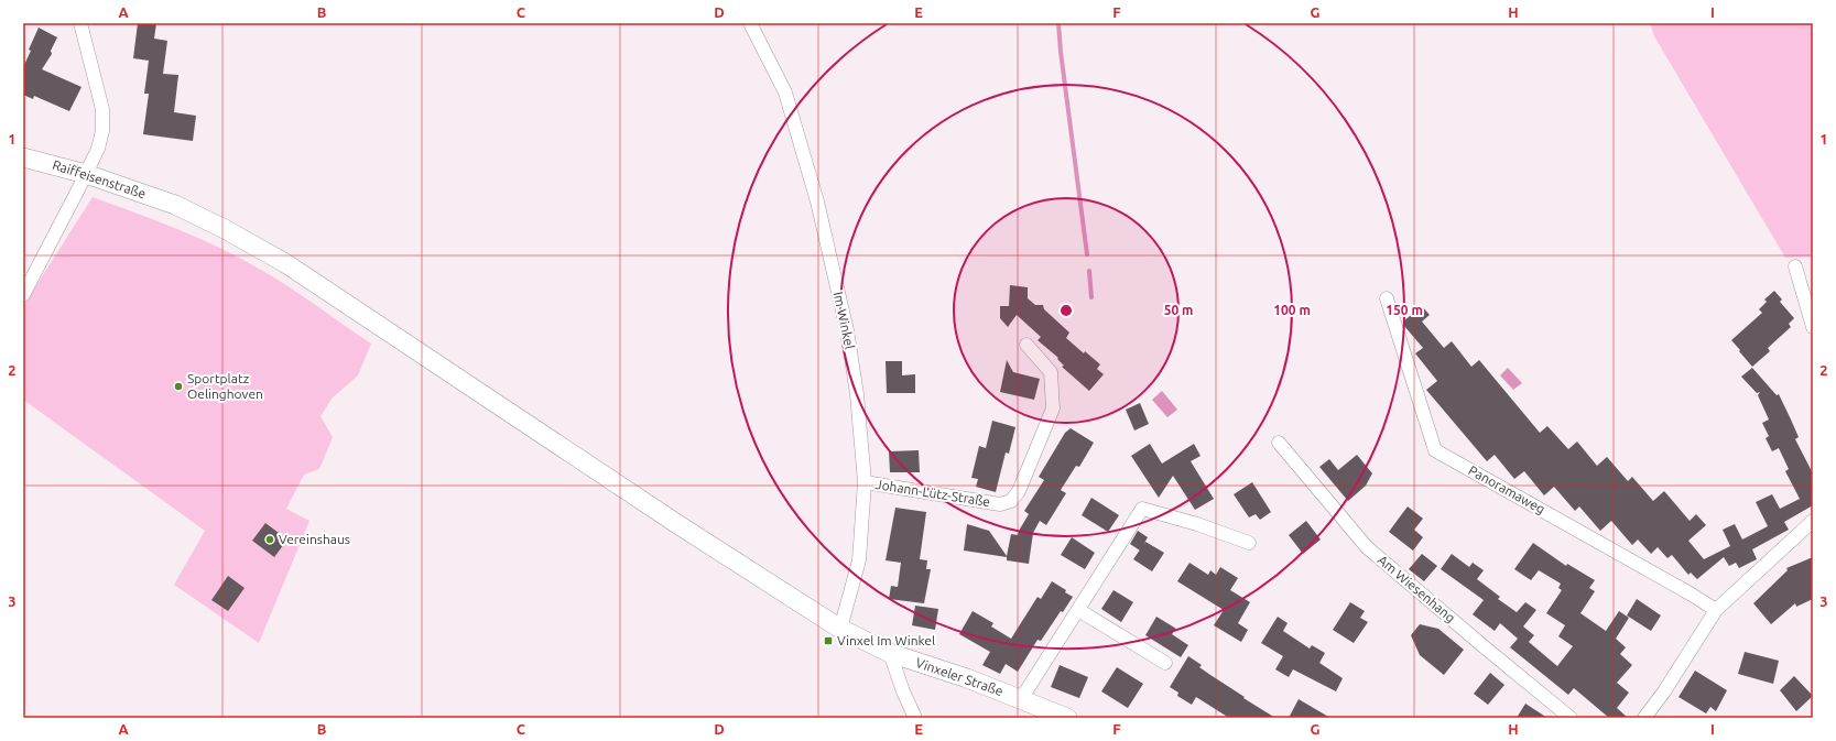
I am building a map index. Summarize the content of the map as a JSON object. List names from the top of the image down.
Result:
{
  "streets": {
    "main road": ["Raiffeisenstraße", "Vinxeler Straße"],
    "street": [
      "Im Winkel",
      "Panoramaweg",
      "Johann-Lütz-Straße",
      "Am Wiesenhang"
    ]
  },
  "crossings": [
    ["Raiffeisenstraße", "Vinxeler Straße"],
    ["Im Winkel", "Johann-Lütz-Straße"],
    ["Im Winkel", "Vinxeler Straße"]
  ],
  "places": {
    "other": ["Sportplatz Oelinghoven", "Vereinshaus"],
    "transit": ["Vinxel Im Winkel"]
  },
  "grid": {
    "columns": [
      "A",
      "B",
      "C",
      "D",
      "E",
      "F",
      "G",
      "H",
      "I"
    ],
    "rows": ["1", "2", "3"]
  },
  "rings": ["50 m", "100 m", "150 m"]
}
